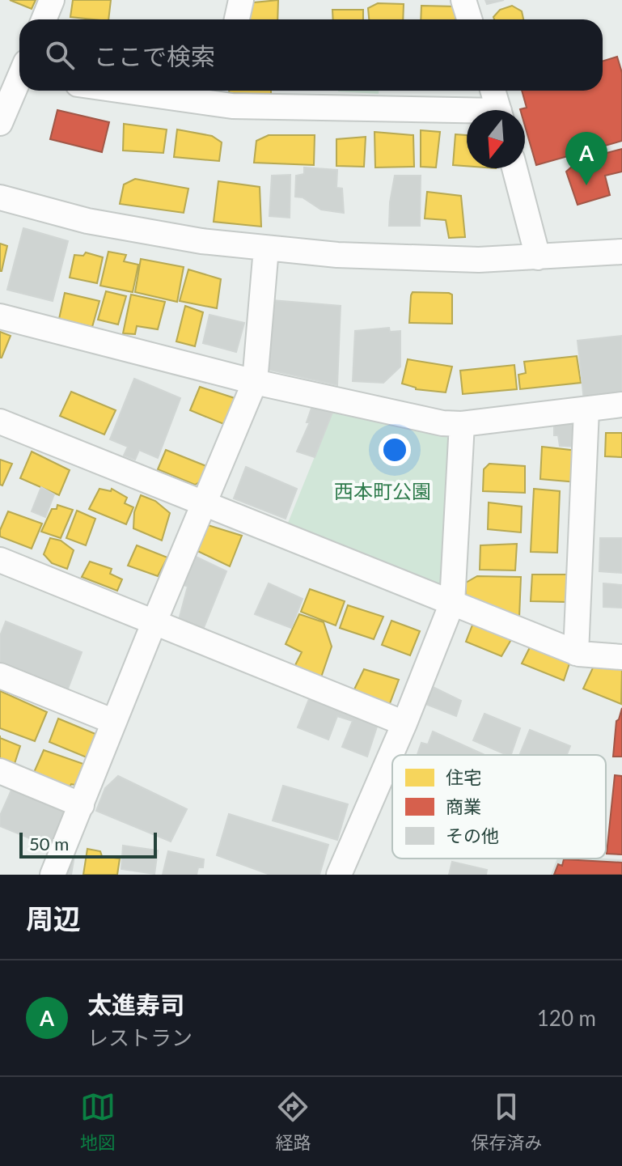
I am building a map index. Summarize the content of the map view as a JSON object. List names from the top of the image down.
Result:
{
  "parks": ["西本町公園"],
  "legend": ["住宅", "商業", "その他"],
  "scale_bar": "50 m",
  "north": "bottom",
  "page": {
    "search": "ここで検索",
    "pins": "A",
    "scale": "50 m",
    "heading": "周辺",
    "list": [
      {
        "mark": "A",
        "name": "太進寿司",
        "note": "レストラン",
        "value": "120 m"
      }
    ],
    "nav": ["地図", "経路", "保存済み"]
  }
}
